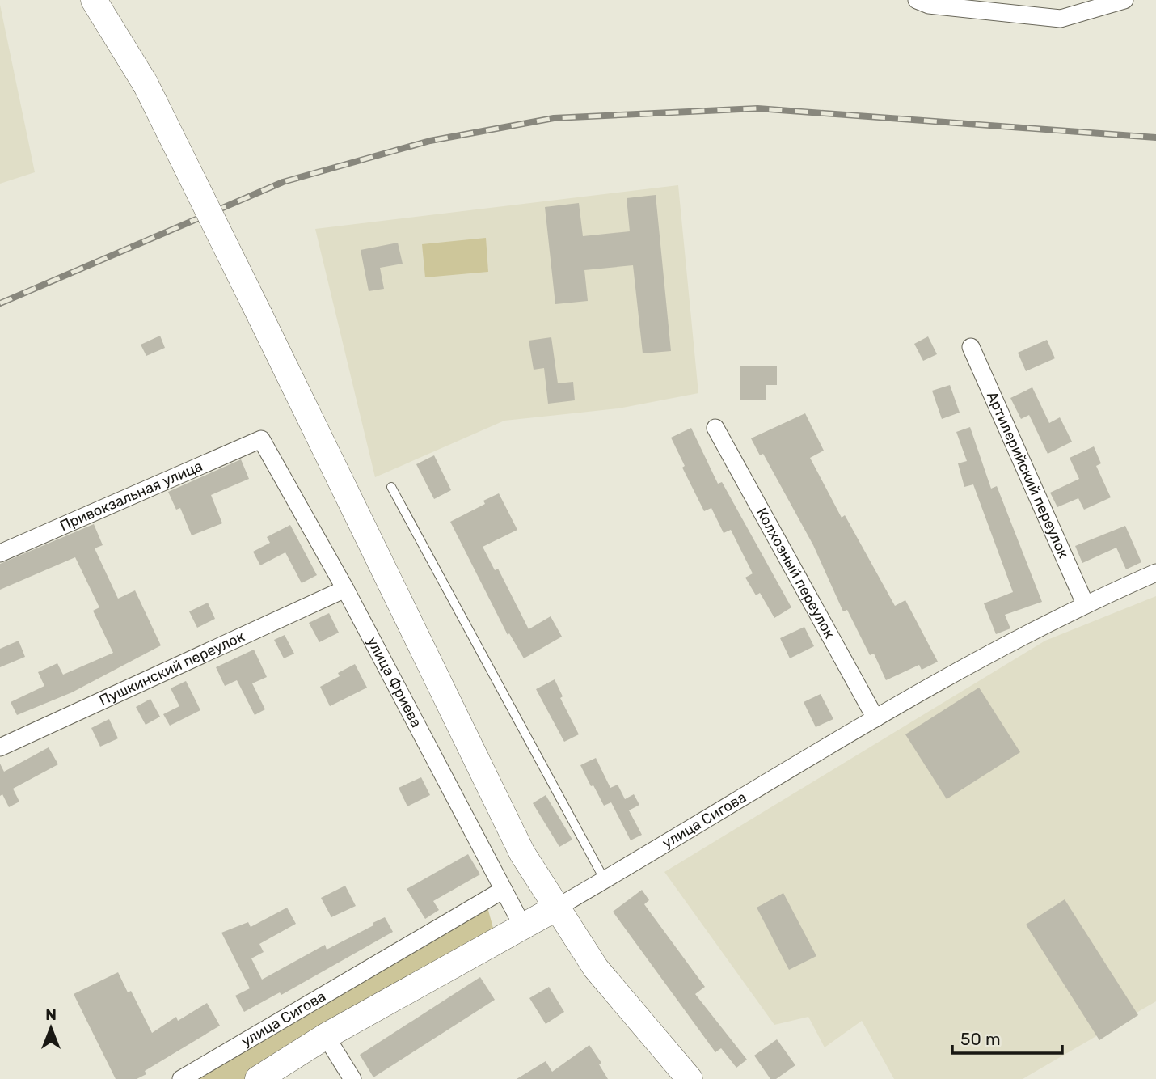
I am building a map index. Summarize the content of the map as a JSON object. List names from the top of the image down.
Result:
{
  "streets": {
    "main road": ["улица Сигова"],
    "street": [
      "Артилерийский переулок",
      "Привокзальная улица",
      "Колхозный переулок",
      "Пушкинский переулок",
      "улица Фриева"
    ]
  },
  "crossings": [
    ["Артилерийский переулок", "улица Сигова"],
    ["Привокзальная улица", "улица Фриева"],
    ["Колхозный переулок", "улица Сигова"],
    ["Пушкинский переулок", "улица Фриева"],
    ["улица Фриева", "улица Сигова"]
  ],
  "scale_bar": "50 m",
  "north": "top"
}
